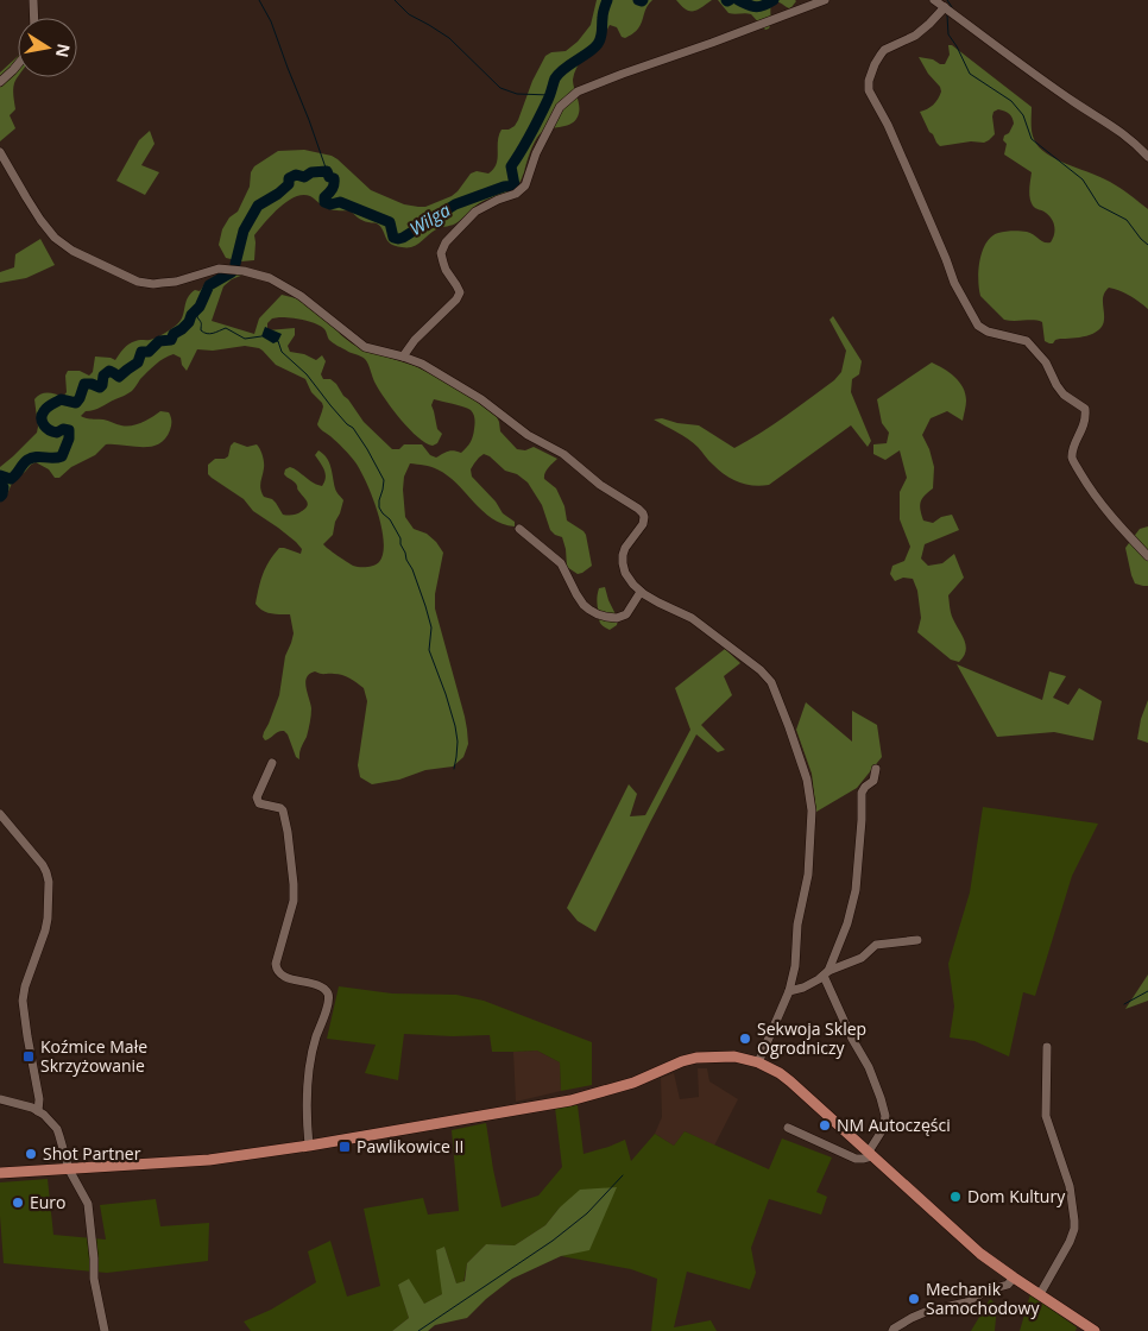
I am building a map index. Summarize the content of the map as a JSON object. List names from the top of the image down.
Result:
{
  "water": ["Wilga"],
  "places": {
    "other": [
      "Sekwoja Sklep Ogrodniczy",
      "NM Autoczęści",
      "Shot Partner",
      "Dom Kultury",
      "Euro",
      "Mechanik Samochodowy"
    ],
    "transit": ["Koźmice Małe Skrzyżowanie", "Pawlikowice II"]
  },
  "north": "right"
}
